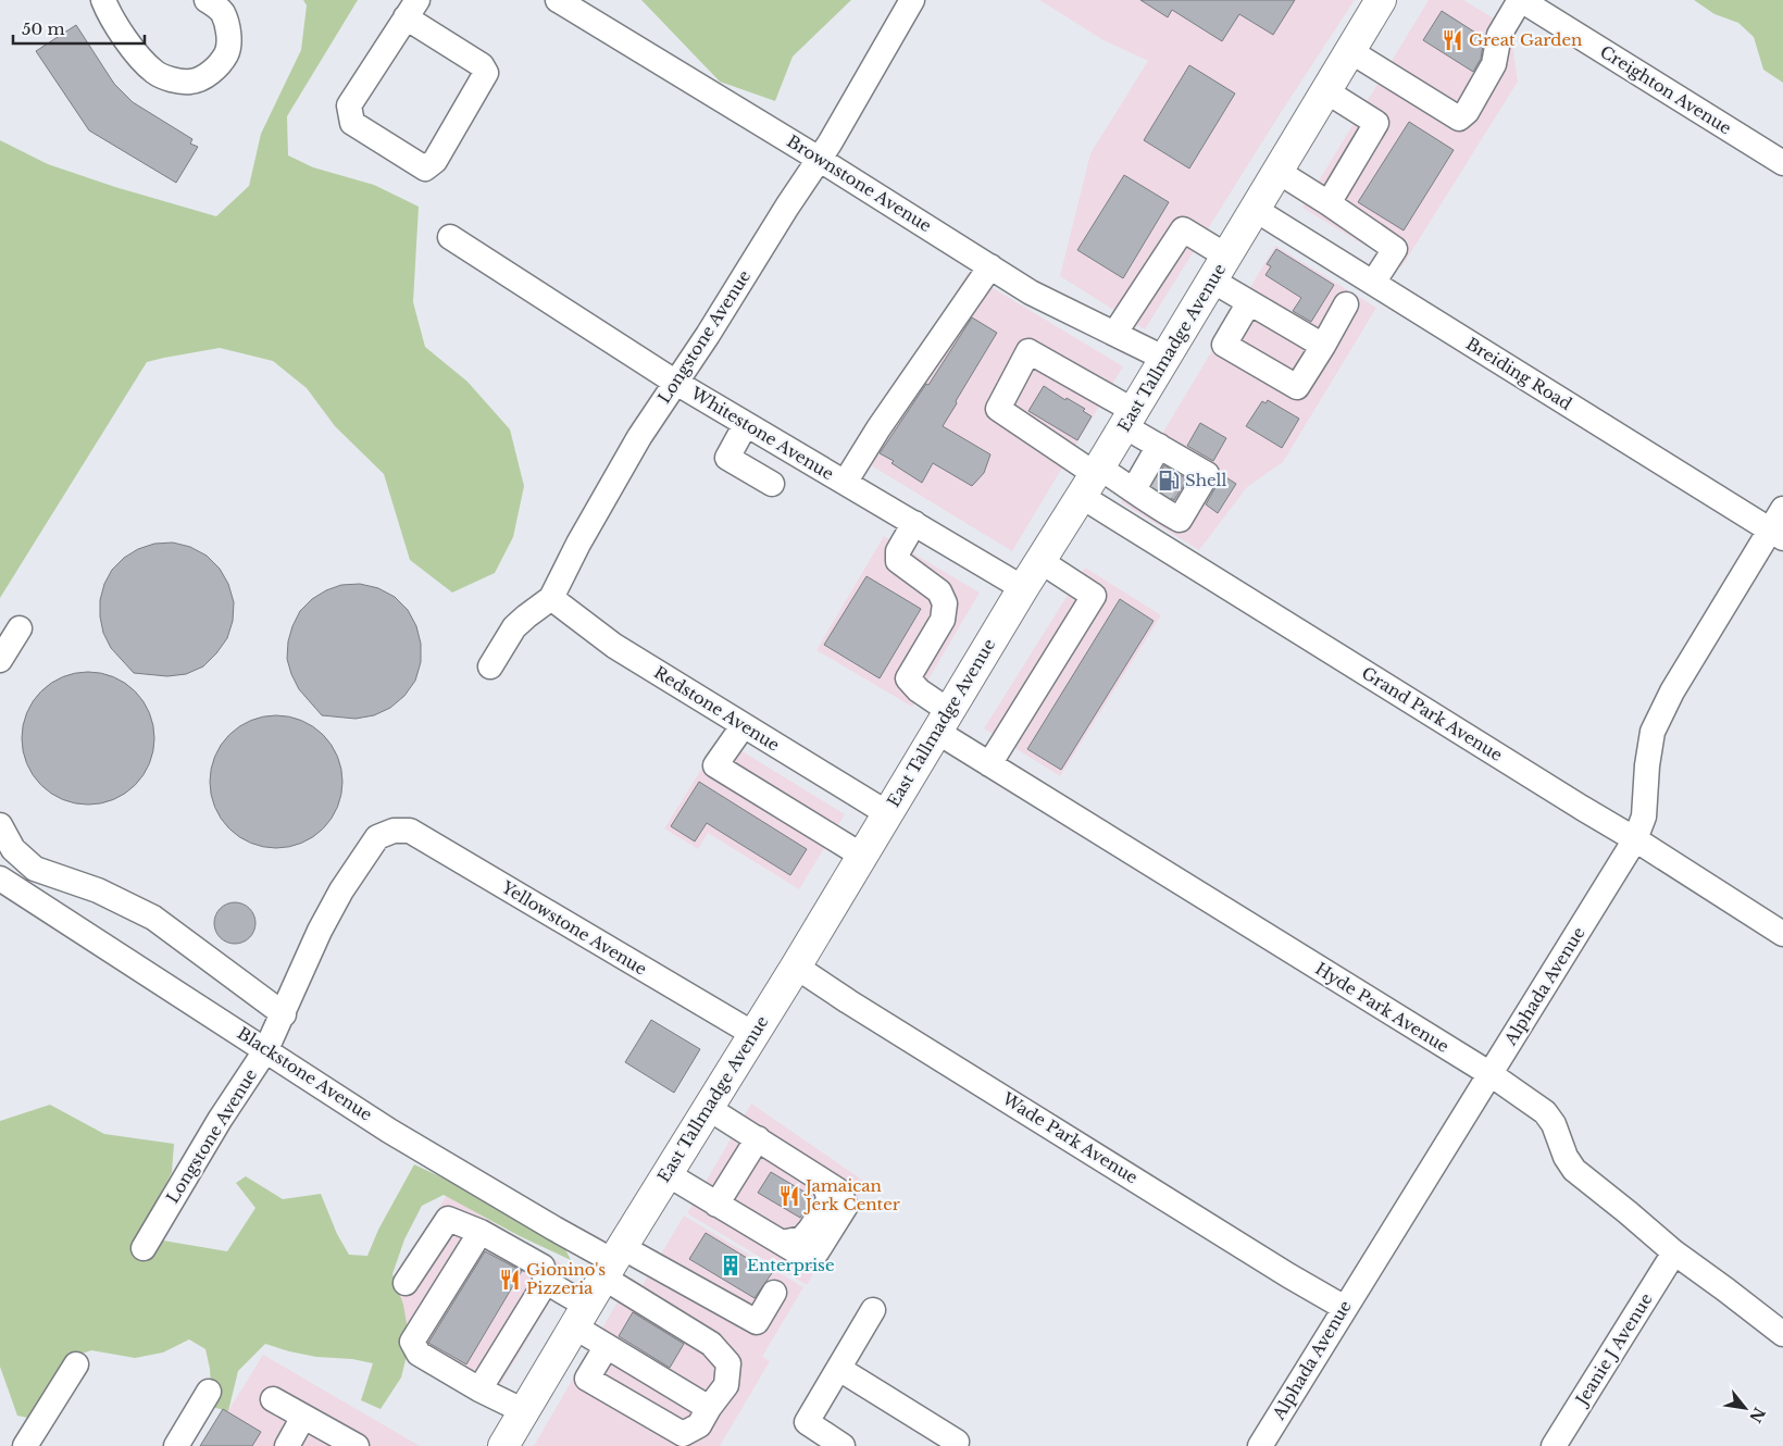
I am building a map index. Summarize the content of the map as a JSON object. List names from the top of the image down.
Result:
{
  "streets": {
    "main road": ["East Tallmadge Avenue"],
    "street": [
      "Creighton Avenue",
      "Brownstone Avenue",
      "Longstone Avenue",
      "Breiding Road",
      "Whitestone Avenue",
      "Redstone Avenue",
      "Grand Park Avenue",
      "Yellowstone Avenue",
      "Alphada Avenue",
      "Hyde Park Avenue",
      "Blackstone Avenue",
      "Wade Park Avenue",
      "Jeanie J Avenue"
    ]
  },
  "crossings": [
    ["Brownstone Avenue", "Longstone Avenue"],
    ["Brownstone Avenue", "East Tallmadge Avenue"],
    ["Longstone Avenue", "Whitestone Avenue"],
    ["Longstone Avenue", "Redstone Avenue"],
    ["Longstone Avenue", "Yellowstone Avenue"],
    ["Longstone Avenue", "Blackstone Avenue"],
    ["East Tallmadge Avenue", "Breiding Road"],
    ["East Tallmadge Avenue", "Whitestone Avenue"],
    ["East Tallmadge Avenue", "Redstone Avenue"],
    ["East Tallmadge Avenue", "Grand Park Avenue"],
    ["East Tallmadge Avenue", "Yellowstone Avenue"],
    ["East Tallmadge Avenue", "Hyde Park Avenue"],
    ["East Tallmadge Avenue", "Blackstone Avenue"],
    ["East Tallmadge Avenue", "Wade Park Avenue"],
    ["Breiding Road", "Alphada Avenue"],
    ["Whitestone Avenue", "Hyde Park Avenue"],
    ["Grand Park Avenue", "Alphada Avenue"],
    ["Alphada Avenue", "Hyde Park Avenue"],
    ["Alphada Avenue", "Wade Park Avenue"],
    ["Hyde Park Avenue", "Jeanie J Avenue"]
  ],
  "places": {
    "restaurant": ["Great Garden", "Jamaican Jerk Center", "Gionino's Pizzeria"],
    "fuel station": ["Shell"],
    "building": ["Enterprise"]
  },
  "scale_bar": "50 m",
  "north": "bottom right"
}
